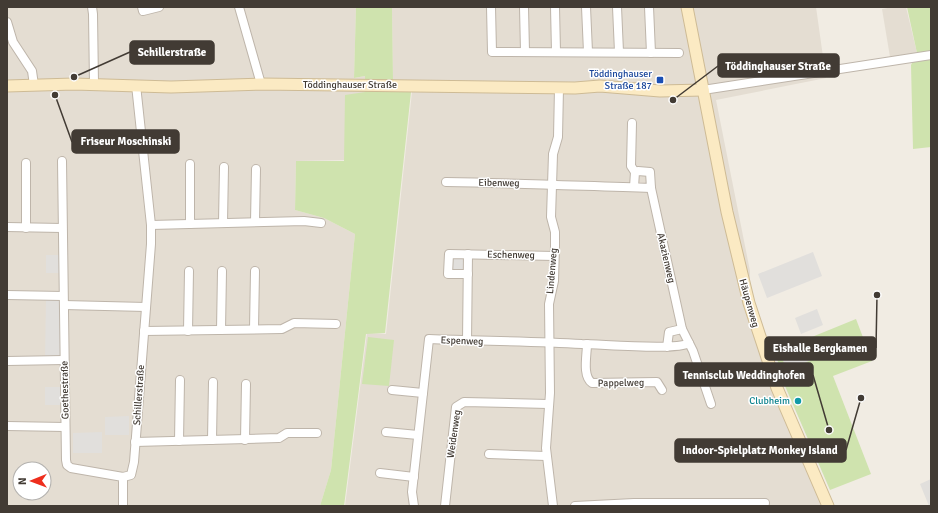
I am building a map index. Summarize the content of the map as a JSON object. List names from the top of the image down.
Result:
{
  "streets": {
    "street": [
      "Töddinghauser Straße",
      "Eibenweg",
      "Eschenweg",
      "Akazienweg",
      "Lindenweg",
      "Häupenweg",
      "Espenweg",
      "Pappelweg",
      "Goethestraße",
      "Schillerstraße",
      "Weidenweg"
    ]
  },
  "crossings": [
    ["Töddinghauser Straße", "Lindenweg"],
    ["Töddinghauser Straße", "Häupenweg"],
    ["Töddinghauser Straße", "Schillerstraße"],
    ["Eibenweg", "Lindenweg"],
    ["Eschenweg", "Lindenweg"],
    ["Lindenweg", "Espenweg"],
    ["Lindenweg", "Weidenweg"],
    ["Goethestraße", "Schillerstraße"]
  ],
  "places": {
    "other": [
      "Schillerstraße",
      "Friseur Moschinski",
      "Töddinghauser Straße",
      "Eishalle Bergkamen",
      "Indoor-Spielplatz Monkey Island",
      "Clubheim",
      "Tennisclub Weddinghofen"
    ],
    "transit": ["Töddinghauser Straße 187"]
  },
  "north": "left"
}
